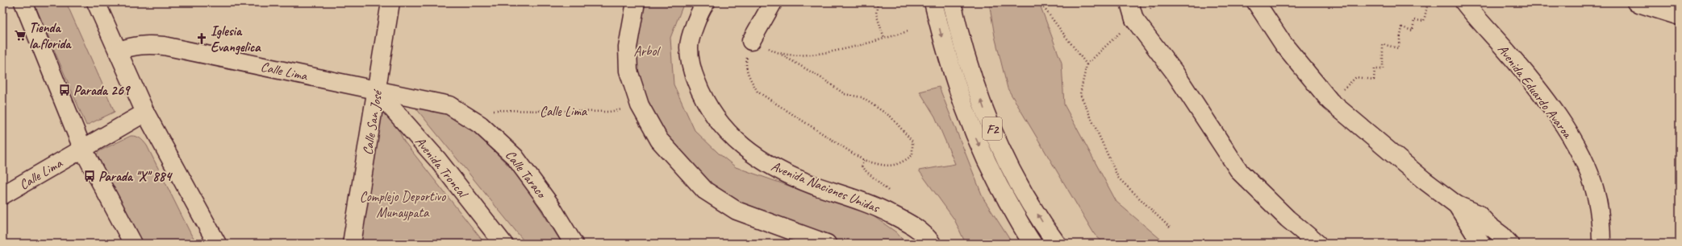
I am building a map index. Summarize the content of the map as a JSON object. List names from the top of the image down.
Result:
{
  "streets": {
    "main road": [
      "Calle Lima",
      "Avenida Eduardo Avaroa",
      "Calle San José",
      "F2",
      "Avenida Troncal",
      "Calle Taraco",
      "Avenida Naciones Unidas"
    ]
  },
  "crossings": [
    ["Calle Lima", "Calle San José"],
    ["Calle Lima", "Avenida Troncal"],
    ["Calle Lima", "Calle Taraco"],
    ["Calle San José", "Avenida Troncal"]
  ],
  "parks": ["Arbol", "Complejo Deportivo Munaypata"],
  "places": {
    "supermarket": ["Tienda la.florida"],
    "church": ["Iglesia Evangelica"],
    "bus stop": ["Parada 269", "Parada \"X\" 884"]
  }
}
